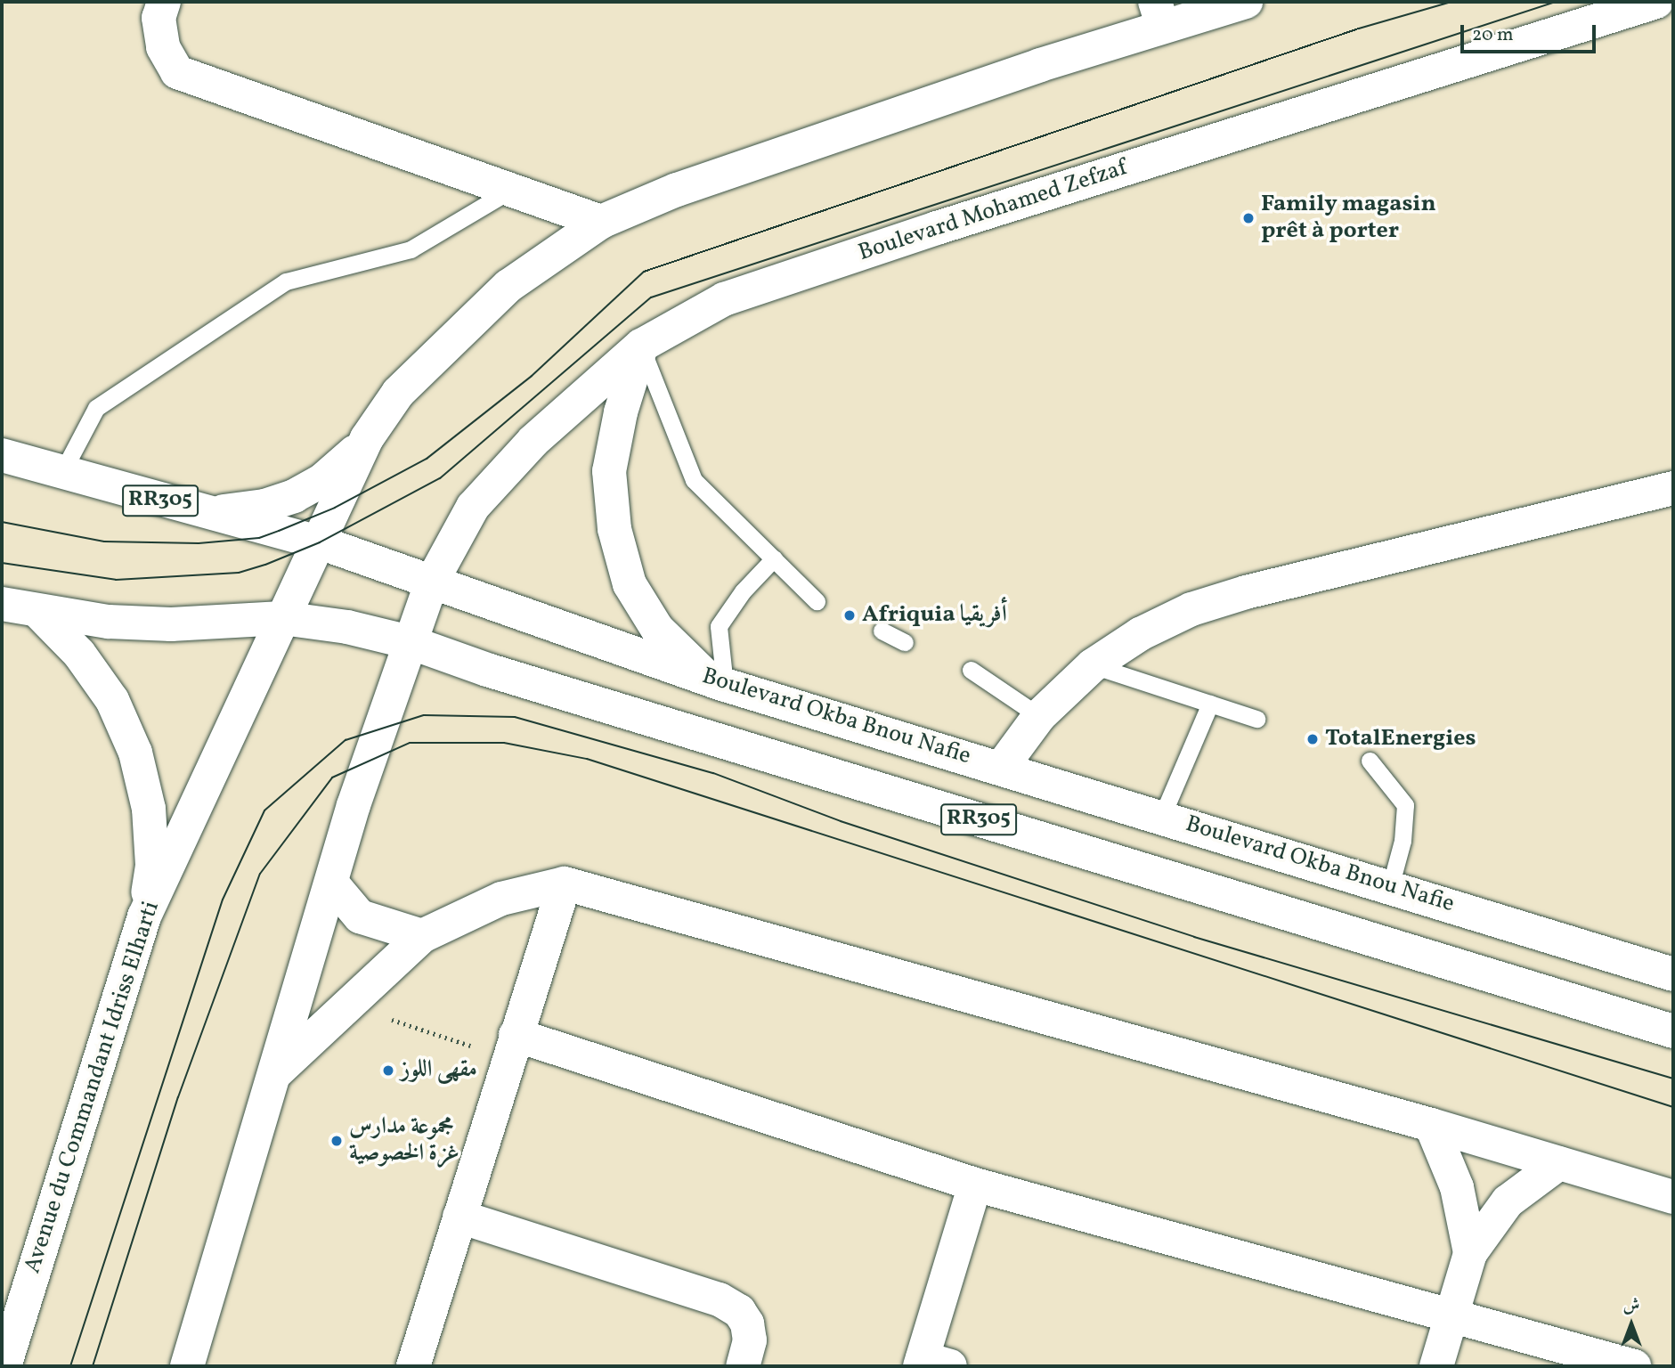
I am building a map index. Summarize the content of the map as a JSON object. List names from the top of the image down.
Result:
{
  "streets": {
    "main road": [
      "Boulevard Mohamed Zefzaf",
      "RR305",
      "Boulevard Okba Bnou Nafie",
      "Avenue du Commandant Idriss Elharti"
    ]
  },
  "crossings": [
    ["Boulevard Mohamed Zefzaf", "Boulevard Okba Bnou Nafie"],
    ["RR305", "Avenue du Commandant Idriss Elharti"],
    ["Boulevard Okba Bnou Nafie", "Avenue du Commandant Idriss Elharti"]
  ],
  "places": [
    "Family magasin prêt à porter",
    "Afriquia أفريقيا",
    "TotalEnergies",
    "مقهى اللوز",
    "مجموعة مدارس غزة الخصوصية"
  ],
  "scale_bar": "20 m",
  "north": "top"
}
